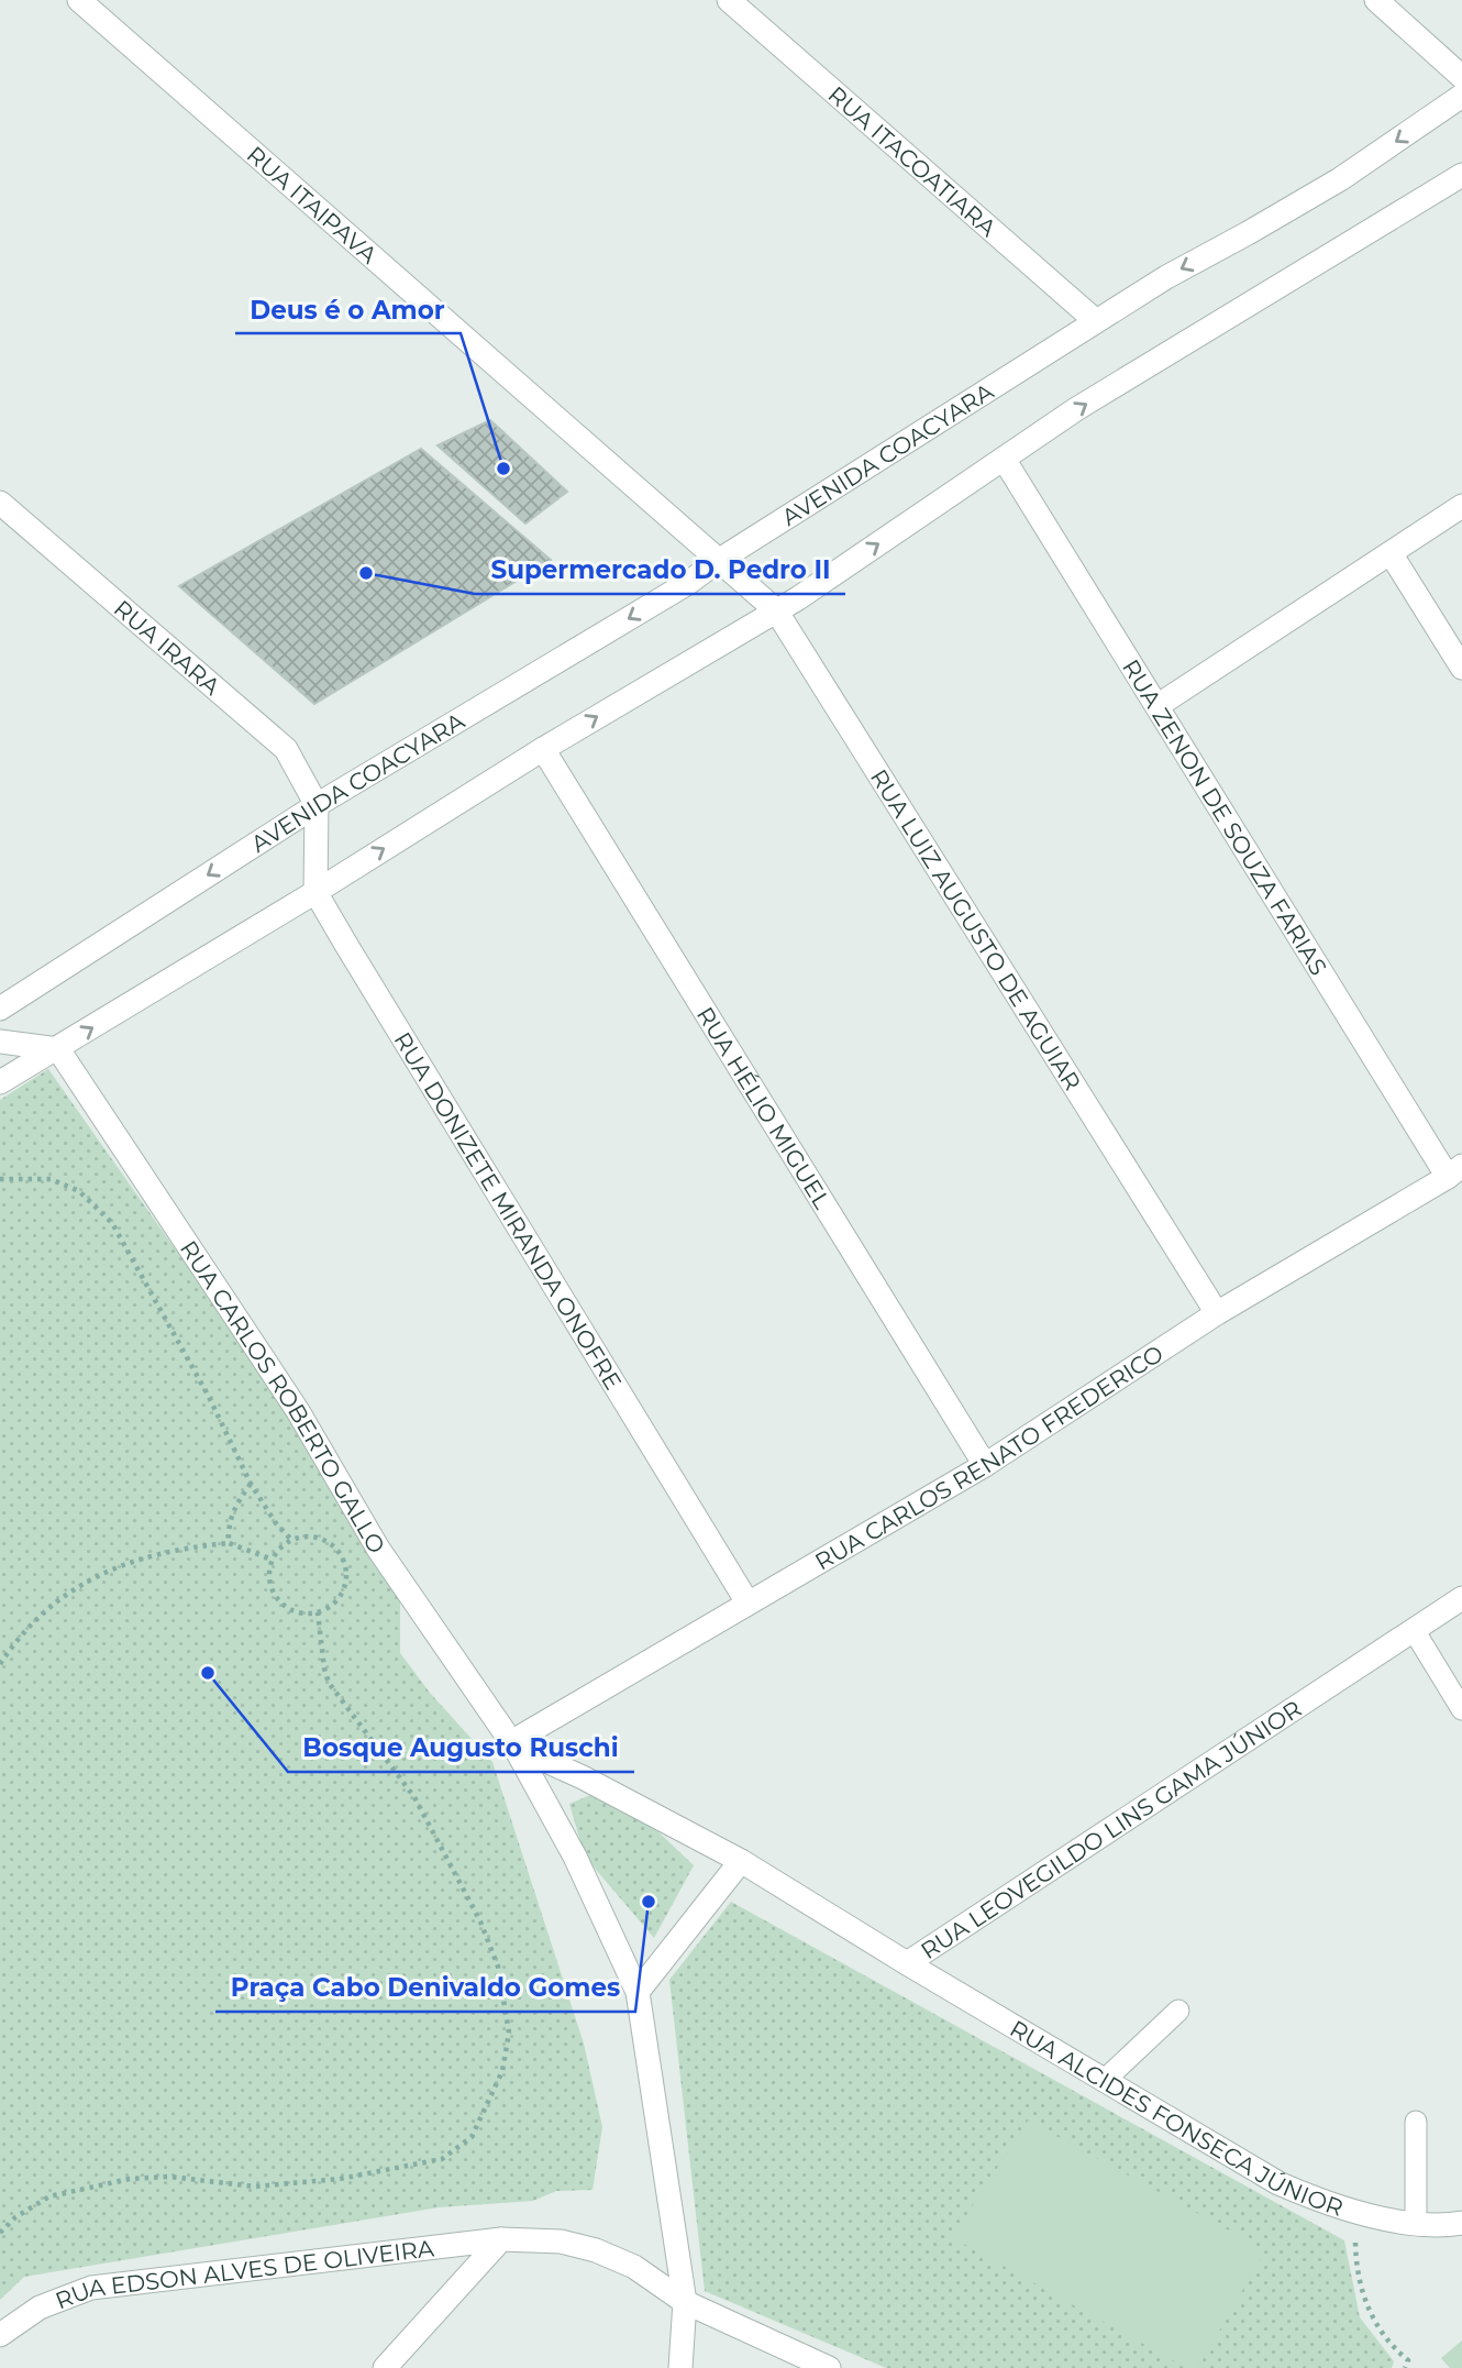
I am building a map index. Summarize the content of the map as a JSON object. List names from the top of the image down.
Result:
{
  "streets": {
    "street": [
      "RUA ITACOATIARA",
      "RUA ITAIPAVA",
      "AVENIDA COACYARA",
      "RUA IRARA",
      "RUA ZENON DE SOUZA FARIAS",
      "RUA LUIZ AUGUSTO DE AGUIAR",
      "RUA HÉLIO MIGUEL",
      "RUA DONIZETE MIRANDA ONOFRE",
      "RUA CARLOS ROBERTO GALLO",
      "RUA CARLOS RENATO FREDERICO",
      "RUA LEOVEGILDO LINS GAMA JÚNIOR",
      "RUA ALCIDES FONSECA JÚNIOR",
      "RUA EDSON ALVES DE OLIVEIRA"
    ]
  },
  "crossings": [
    ["RUA ITACOATIARA", "AVENIDA COACYARA"],
    ["RUA ITAIPAVA", "AVENIDA COACYARA"],
    ["RUA ITAIPAVA", "RUA LUIZ AUGUSTO DE AGUIAR"],
    ["AVENIDA COACYARA", "RUA IRARA"],
    ["AVENIDA COACYARA", "RUA LUIZ AUGUSTO DE AGUIAR"],
    ["AVENIDA COACYARA", "RUA DONIZETE MIRANDA ONOFRE"],
    ["RUA IRARA", "RUA DONIZETE MIRANDA ONOFRE"],
    ["RUA ZENON DE SOUZA FARIAS", "RUA CARLOS RENATO FREDERICO"],
    ["RUA LUIZ AUGUSTO DE AGUIAR", "RUA CARLOS RENATO FREDERICO"],
    ["RUA HÉLIO MIGUEL", "RUA CARLOS RENATO FREDERICO"],
    ["RUA DONIZETE MIRANDA ONOFRE", "RUA CARLOS RENATO FREDERICO"],
    ["RUA CARLOS ROBERTO GALLO", "RUA CARLOS RENATO FREDERICO"],
    ["RUA CARLOS ROBERTO GALLO", "RUA LEOVEGILDO LINS GAMA JÚNIOR"],
    ["RUA CARLOS ROBERTO GALLO", "RUA EDSON ALVES DE OLIVEIRA"],
    ["RUA CARLOS RENATO FREDERICO", "RUA LEOVEGILDO LINS GAMA JÚNIOR"],
    ["RUA LEOVEGILDO LINS GAMA JÚNIOR", "RUA ALCIDES FONSECA JÚNIOR"]
  ],
  "places": [
    "Deus é o Amor",
    "Supermercado D. Pedro II",
    "Bosque Augusto Ruschi",
    "Praça Cabo Denivaldo Gomes"
  ]
}
